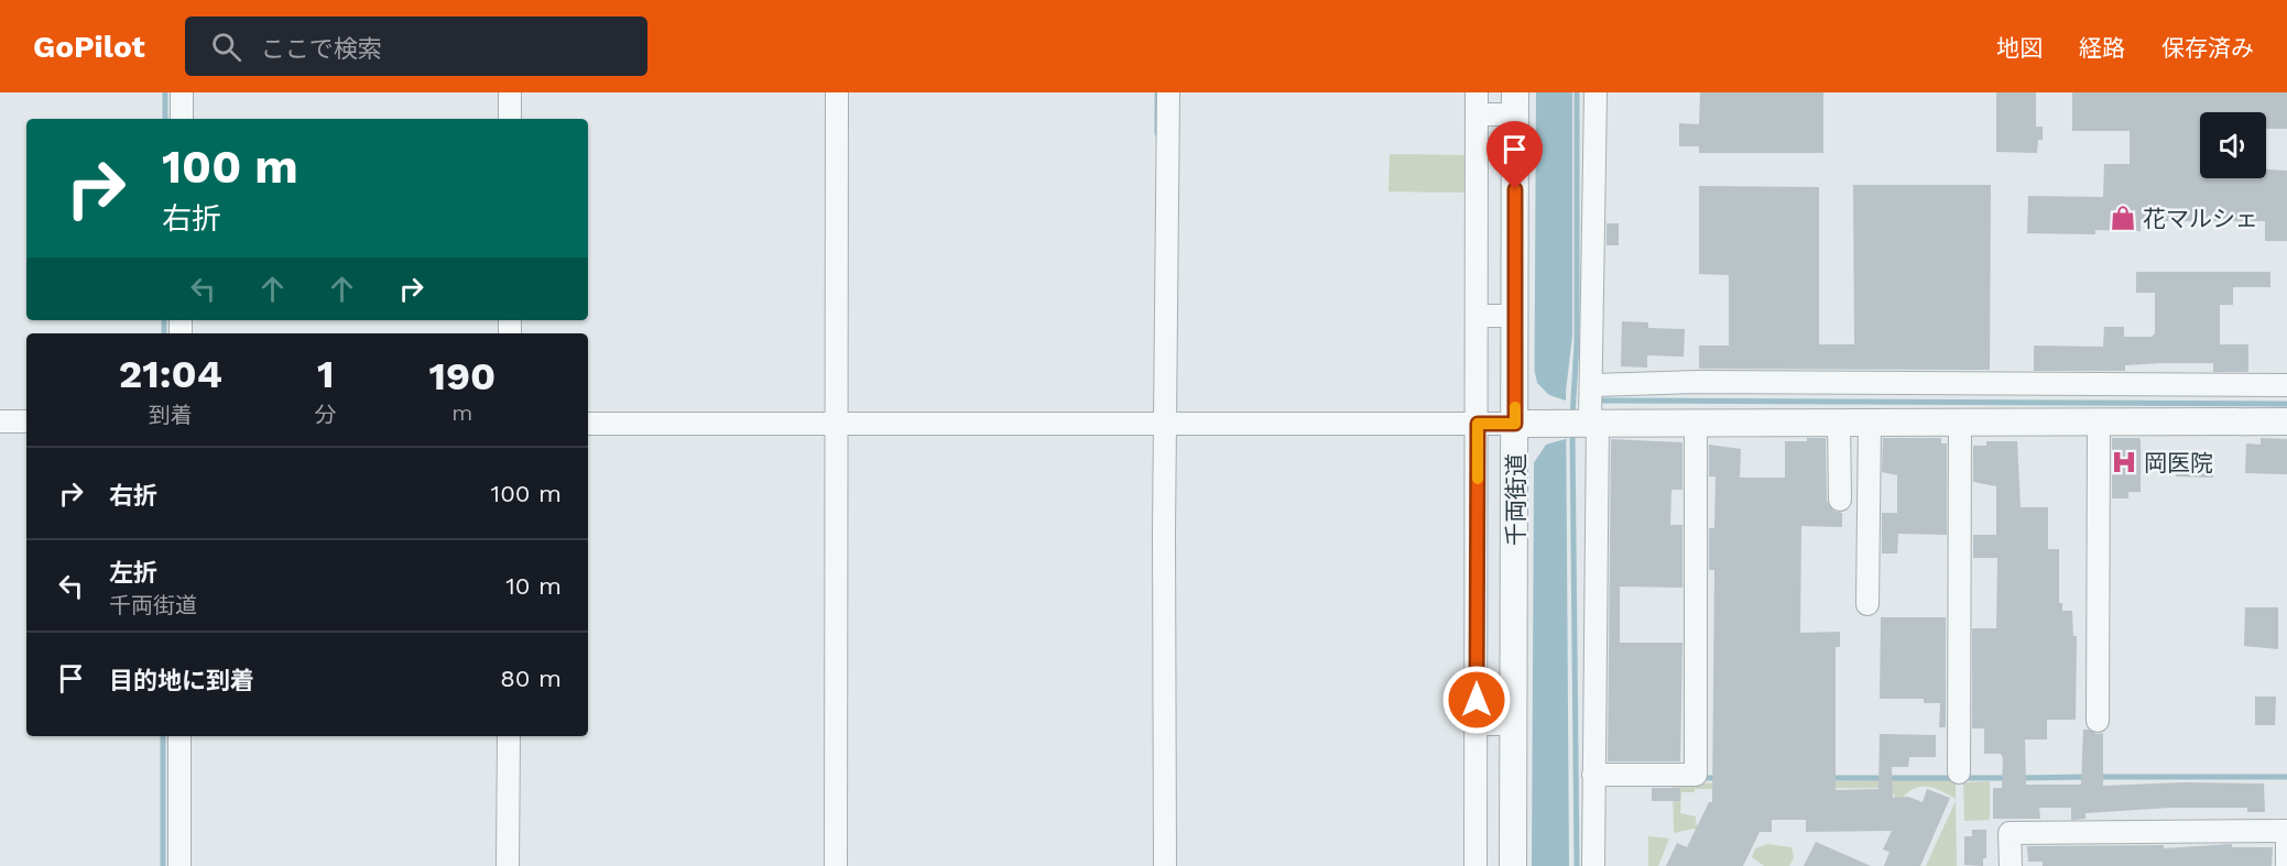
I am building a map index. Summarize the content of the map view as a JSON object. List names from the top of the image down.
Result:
{
  "streets": {
    "street": ["千両街道"]
  },
  "places": {
    "shop": ["花マルシェ"],
    "hospital": ["岡医院"]
  },
  "page": {
    "header": "GoPilot",
    "search": "ここで検索",
    "nav": ["地図", "経路", "保存済み"],
    "turn": ["100 m", "右折"],
    "eta": [
      "21:04",
      "到着",
      "1",
      "分",
      "190",
      "m"
    ],
    "list": [
      {
        "name": "右折",
        "value": "100 m"
      },
      {
        "name": "左折",
        "note": "千両街道",
        "value": "10 m"
      },
      {
        "name": "目的地に到着",
        "value": "80 m"
      }
    ]
  }
}
